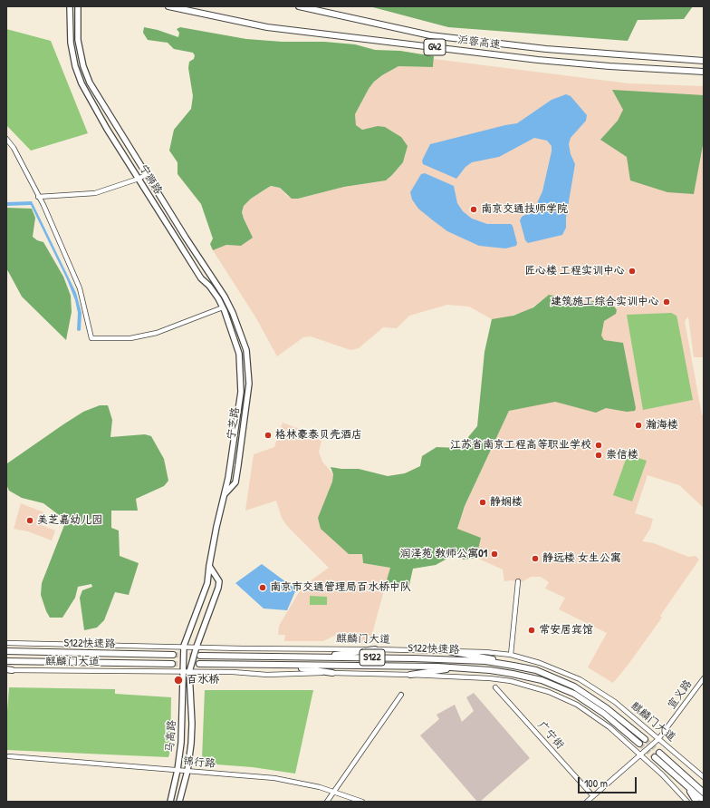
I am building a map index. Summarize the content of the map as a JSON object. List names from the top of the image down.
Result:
{
  "streets": {
    "highway": [
      "沪蓉高速",
      "G42",
      "S122快速路",
      "S122"
    ],
    "main road": ["宁狮路", "宁芝路", "马高路"],
    "street": [
      "麒麟门大道",
      "宣义路",
      "广宁街",
      "锦行路"
    ]
  },
  "crossings": [
    ["宁狮路", "宁芝路"],
    ["宁芝路", "麒麟门大道"],
    ["宁芝路", "马高路"],
    ["麒麟门大道", "宣义路"],
    ["麒麟门大道", "马高路"],
    ["宣义路", "广宁街"],
    ["马高路", "锦行路"]
  ],
  "places": [
    "南京交通技师学院",
    "匠心楼 工程实训中心",
    "建筑施工综合实训中心",
    "瀚海楼",
    "格林豪泰贝壳酒店",
    "江苏省南京工程高等职业学校",
    "崇信楼",
    "静娴楼",
    "美芝嘉幼儿园",
    "润泽苑 教师公寓01",
    "静远楼 女生公寓",
    "南京市交通管理局百水桥中队",
    "常安居宾馆",
    "百水桥"
  ],
  "scale_bar": "100 m"
}
